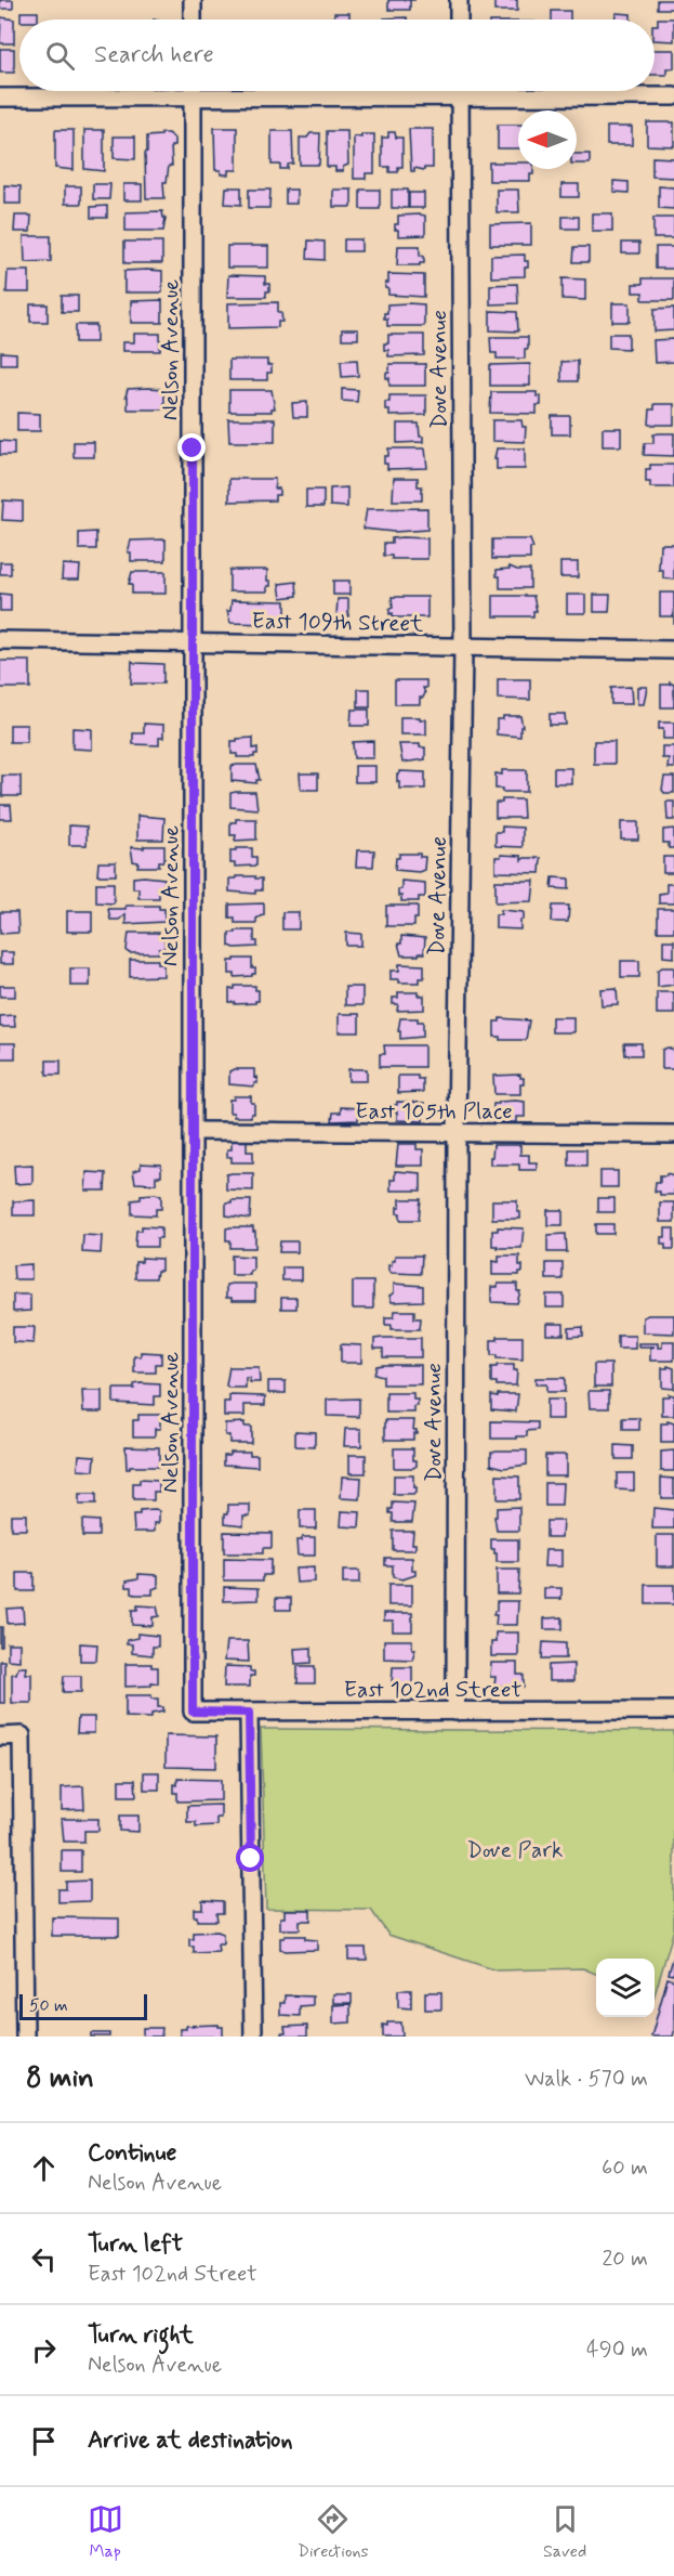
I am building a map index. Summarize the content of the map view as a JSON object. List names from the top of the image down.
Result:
{
  "streets": {
    "street": [
      "Nelson Avenue",
      "Dove Avenue",
      "East 109th Street",
      "East 105th Place",
      "East 102nd Street"
    ]
  },
  "crossings": [
    ["Nelson Avenue", "East 109th Street"],
    ["Nelson Avenue", "East 105th Place"],
    ["Nelson Avenue", "East 102nd Street"],
    ["Dove Avenue", "East 109th Street"],
    ["Dove Avenue", "East 105th Place"],
    ["Dove Avenue", "East 102nd Street"]
  ],
  "parks": ["Dove Park"],
  "scale_bar": "50 m",
  "north": "left",
  "page": {
    "search": "Search here",
    "scale": "50 m",
    "heading": ["8 min", "Walk · 570 m"],
    "list": [
      ["Continue", "Nelson Avenue", "60 m"],
      ["Turn left", "East 102nd Street", "20 m"],
      ["Turn right", "Nelson Avenue", "490 m"],
      "Arrive at destination"
    ],
    "nav": ["Map", "Directions", "Saved"]
  }
}
